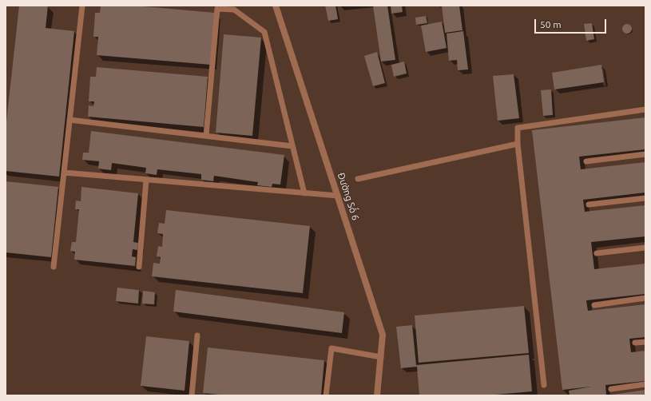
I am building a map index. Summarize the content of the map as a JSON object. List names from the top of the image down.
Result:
{
  "streets": {
    "street": ["Đường Số 6"]
  },
  "scale_bar": "50 m"
}
